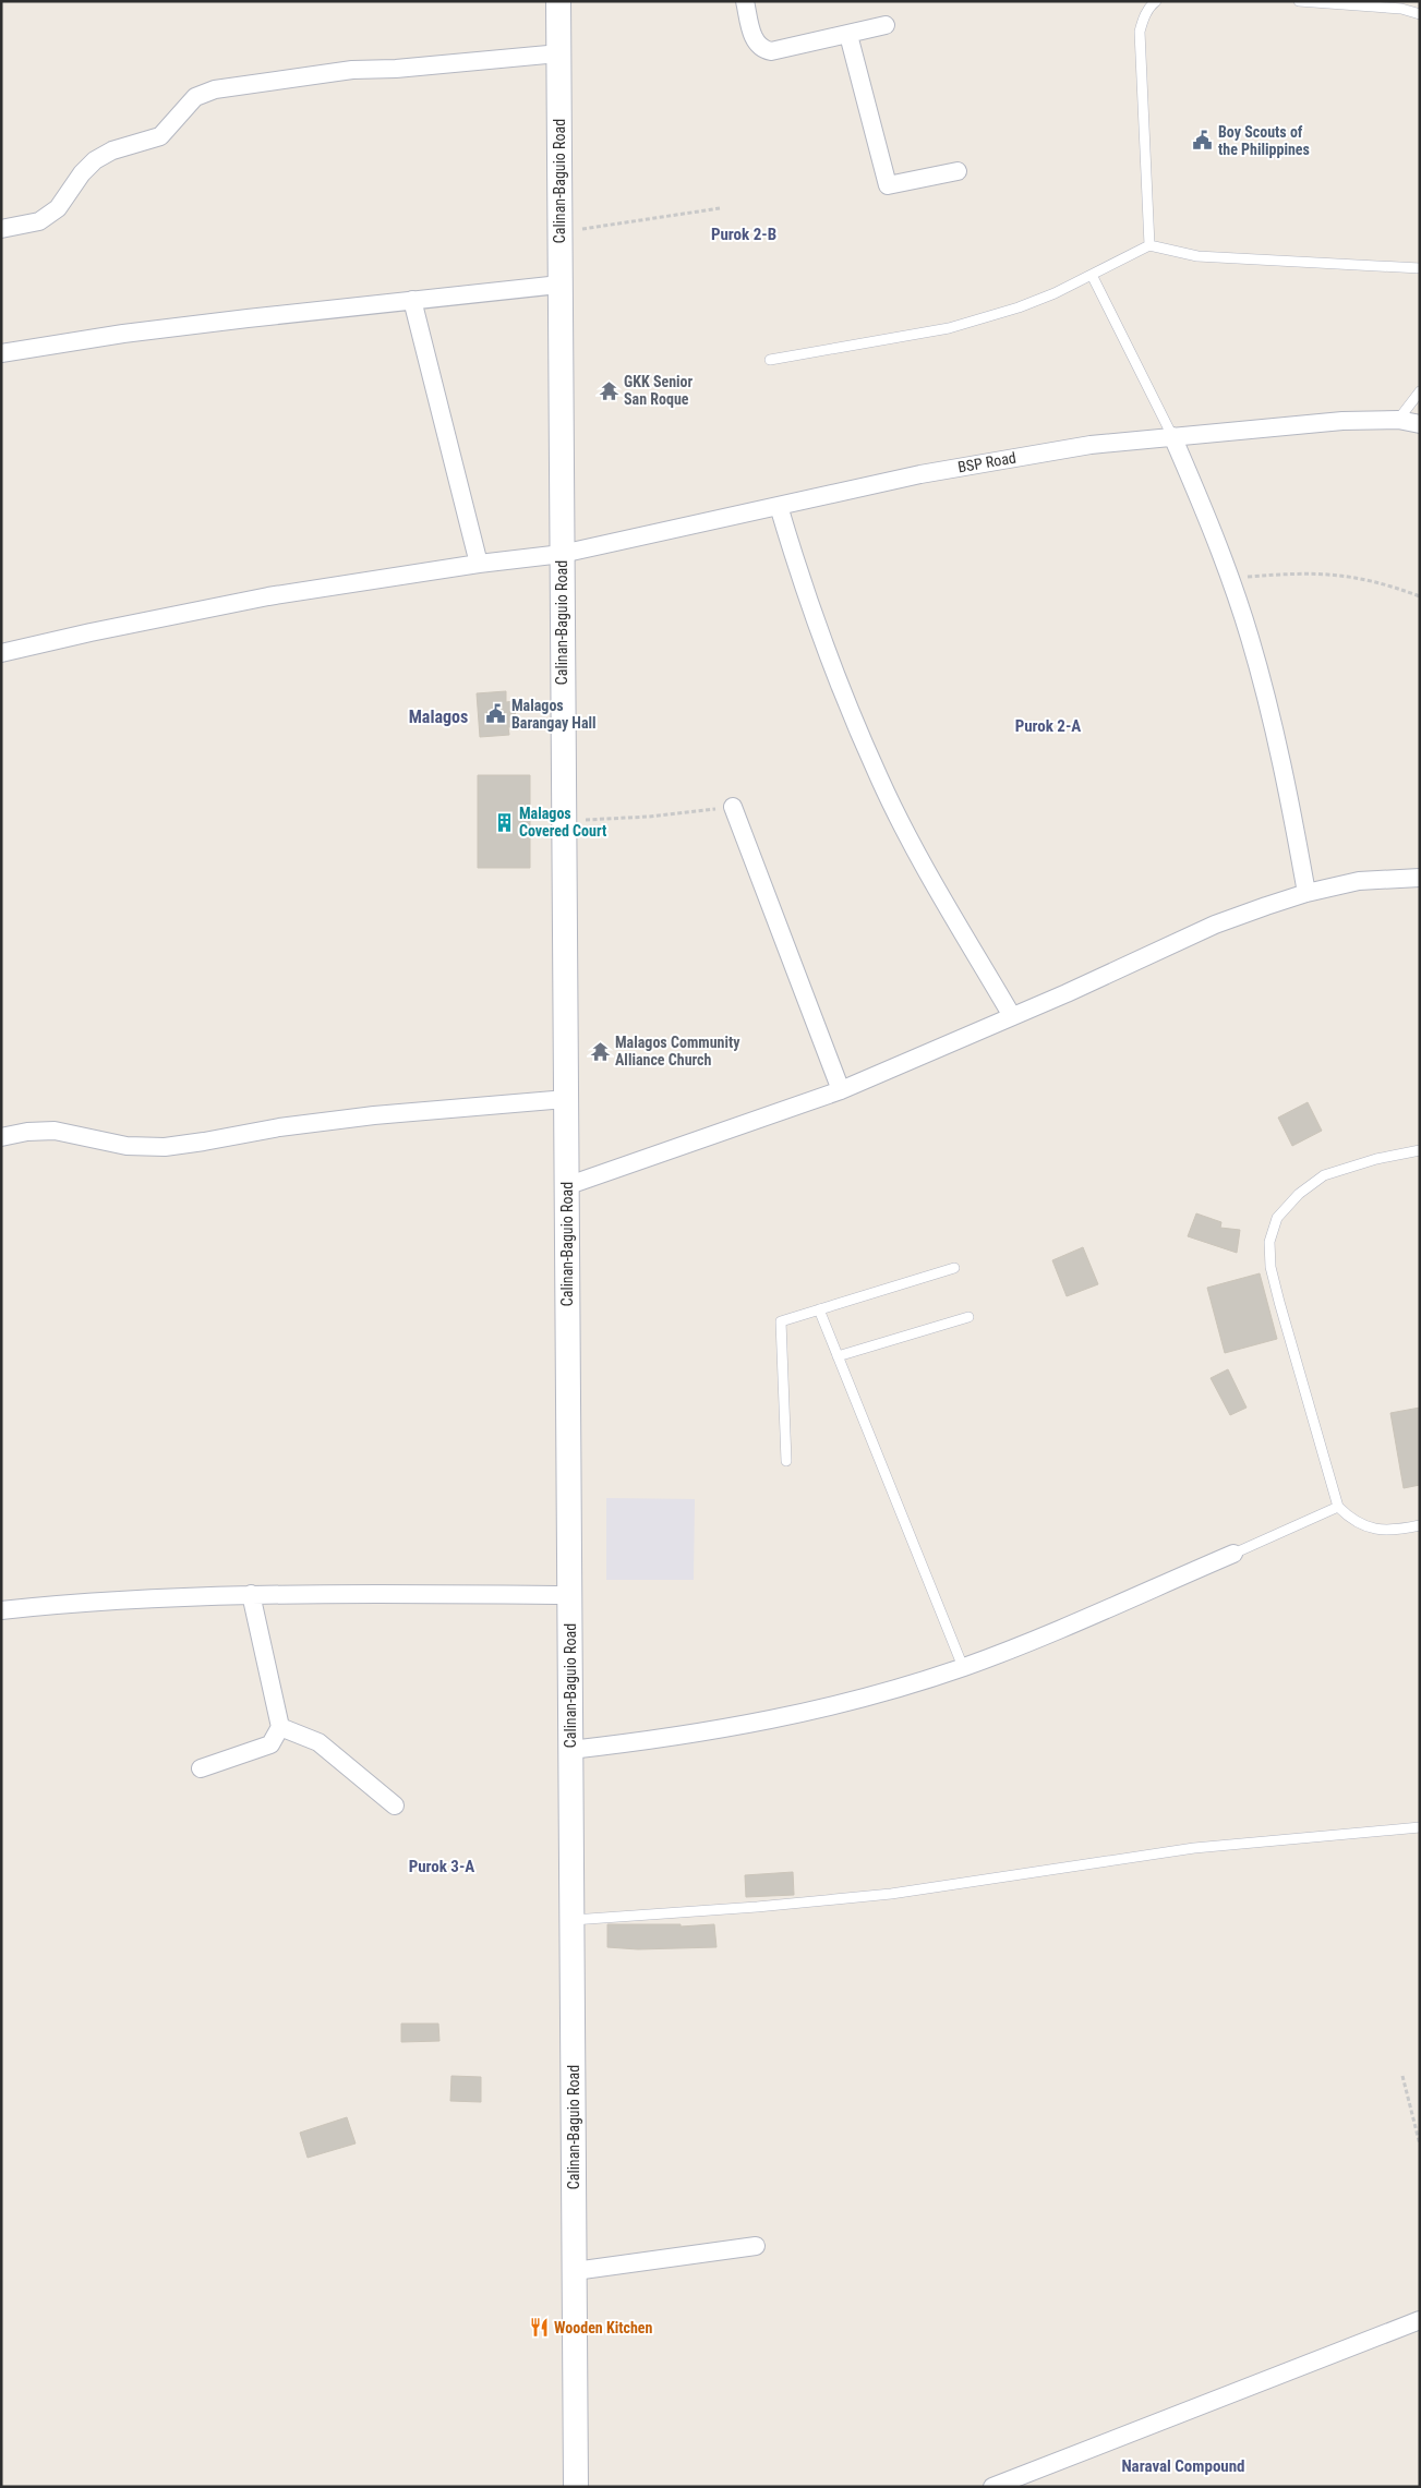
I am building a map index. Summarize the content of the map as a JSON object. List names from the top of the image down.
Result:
{
  "streets": {
    "main road": ["Calinan-Baguio Road"],
    "street": ["BSP Road"]
  },
  "crossings": [
    ["Calinan-Baguio Road", "BSP Road"]
  ],
  "districts": [
    "Purok 2-B",
    "Malagos",
    "Purok 2-A",
    "Purok 3-A",
    "Naraval Compound"
  ],
  "places": {
    "public building": ["Boy Scouts of the Philippines", "Malagos Barangay Hall"],
    "temple": ["GKK Senior San Roque", "Malagos Community Alliance Church"],
    "building": ["Malagos Covered Court"],
    "restaurant": ["Wooden Kitchen"]
  }
}
